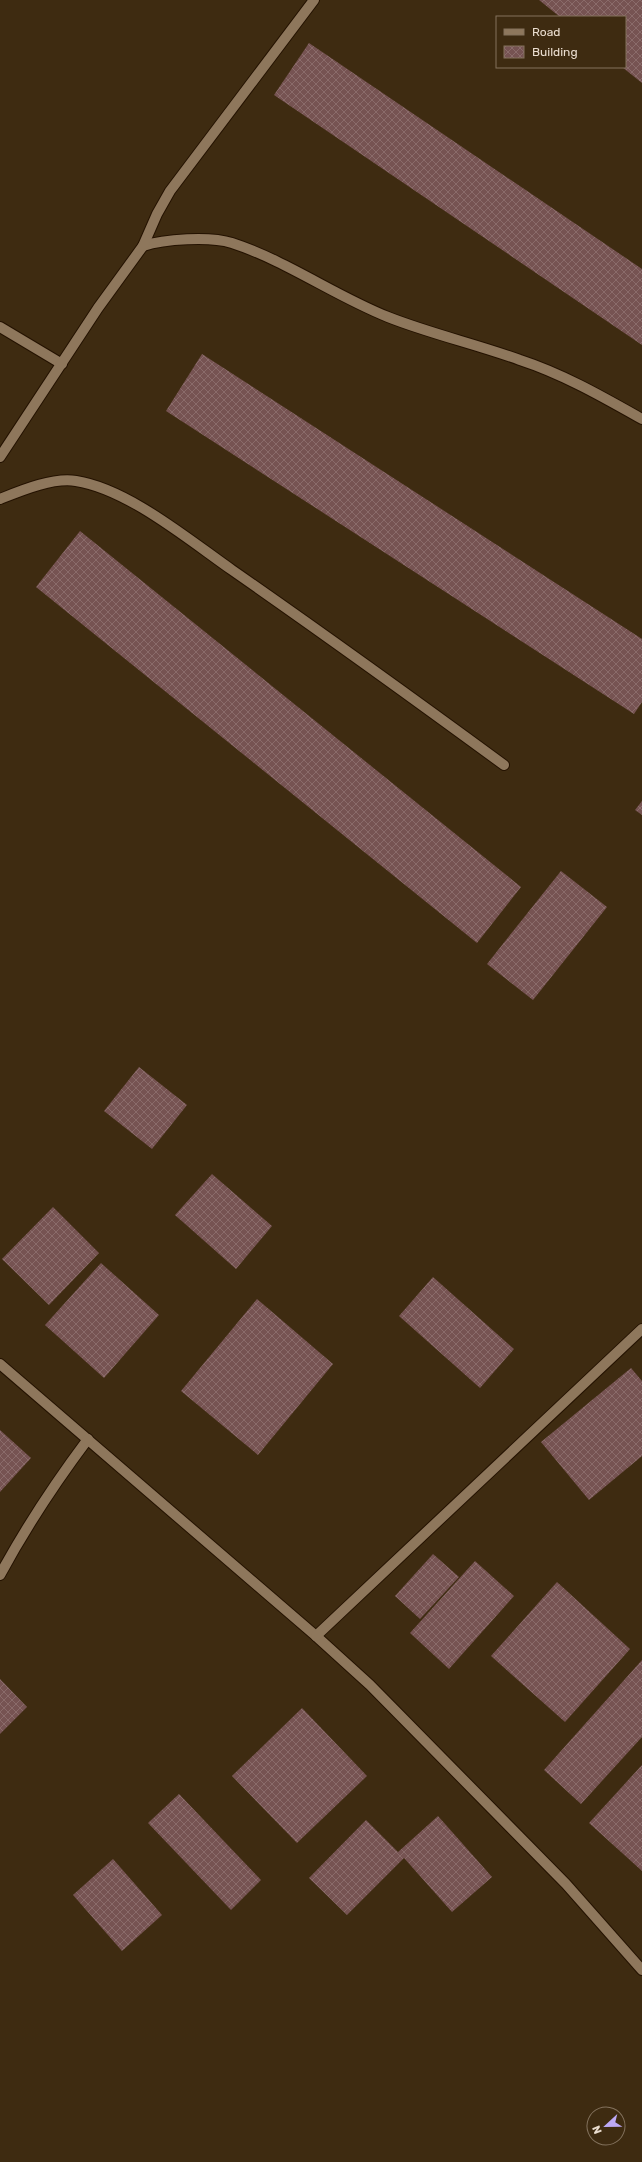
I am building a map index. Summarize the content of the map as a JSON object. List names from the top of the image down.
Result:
{
  "legend": ["Road", "Building"],
  "north": "left"
}
